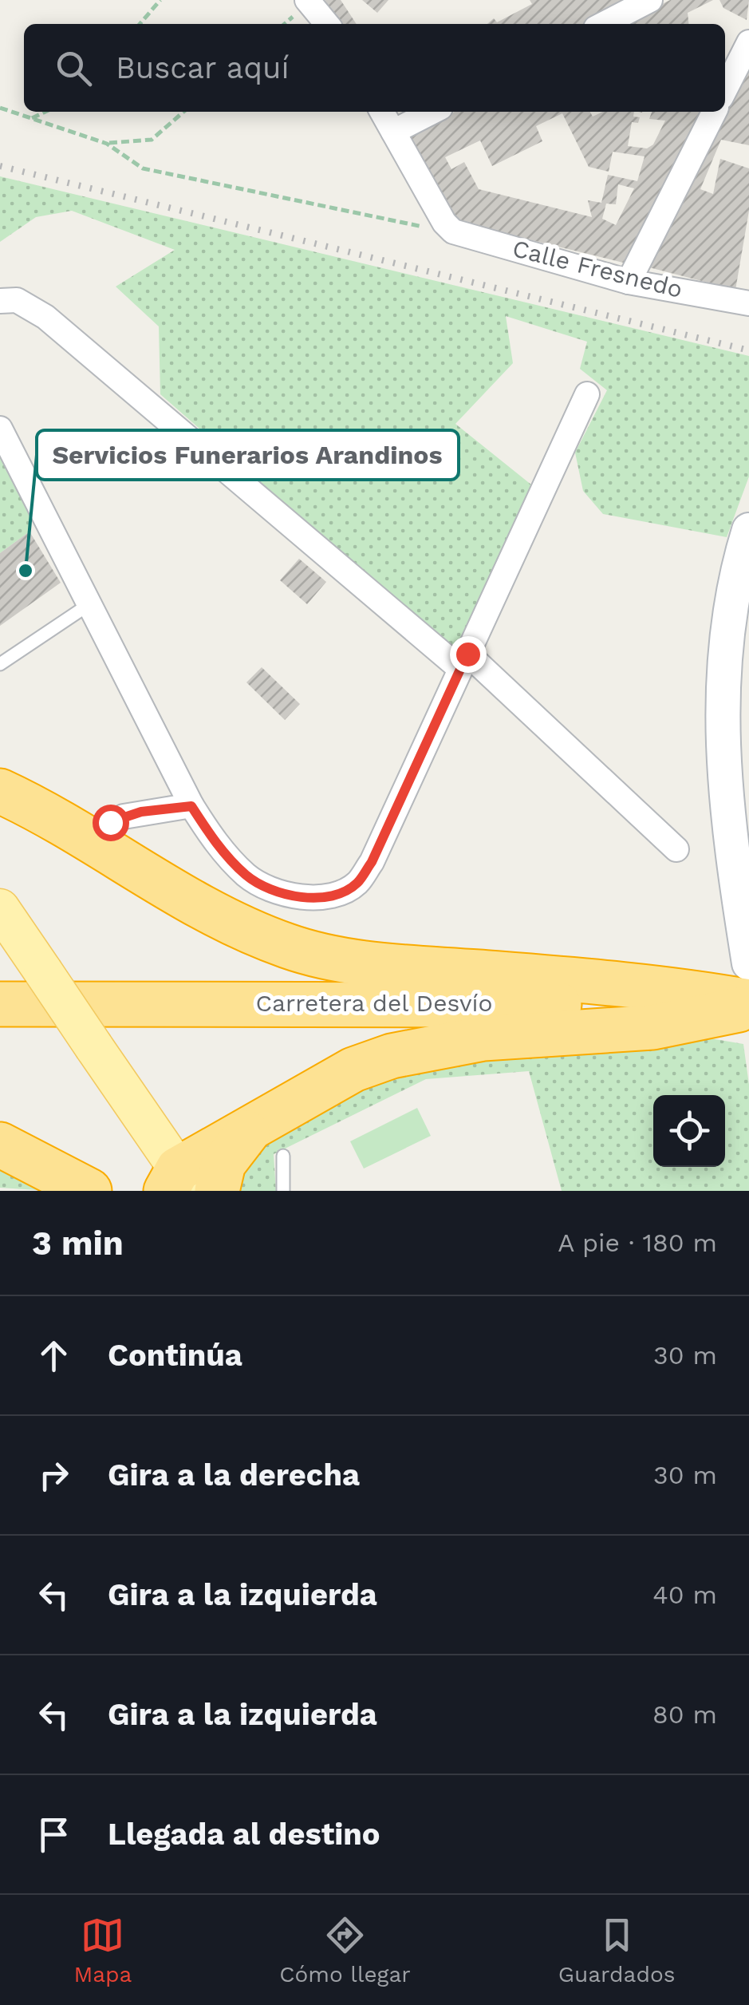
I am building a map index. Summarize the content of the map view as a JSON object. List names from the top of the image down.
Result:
{
  "streets": {
    "highway": ["Carretera del Desvío"],
    "street": ["Calle Fresnedo"]
  },
  "places": ["Servicios Funerarios Arandinos"],
  "page": {
    "search": "Buscar aquí",
    "heading": ["3 min", "A pie · 180 m"],
    "list": [
      ["Continúa", "30 m"],
      ["Gira a la derecha", "30 m"],
      ["Gira a la izquierda", "40 m"],
      ["Gira a la izquierda", "80 m"],
      "Llegada al destino"
    ],
    "nav": ["Mapa", "Cómo llegar", "Guardados"]
  }
}
